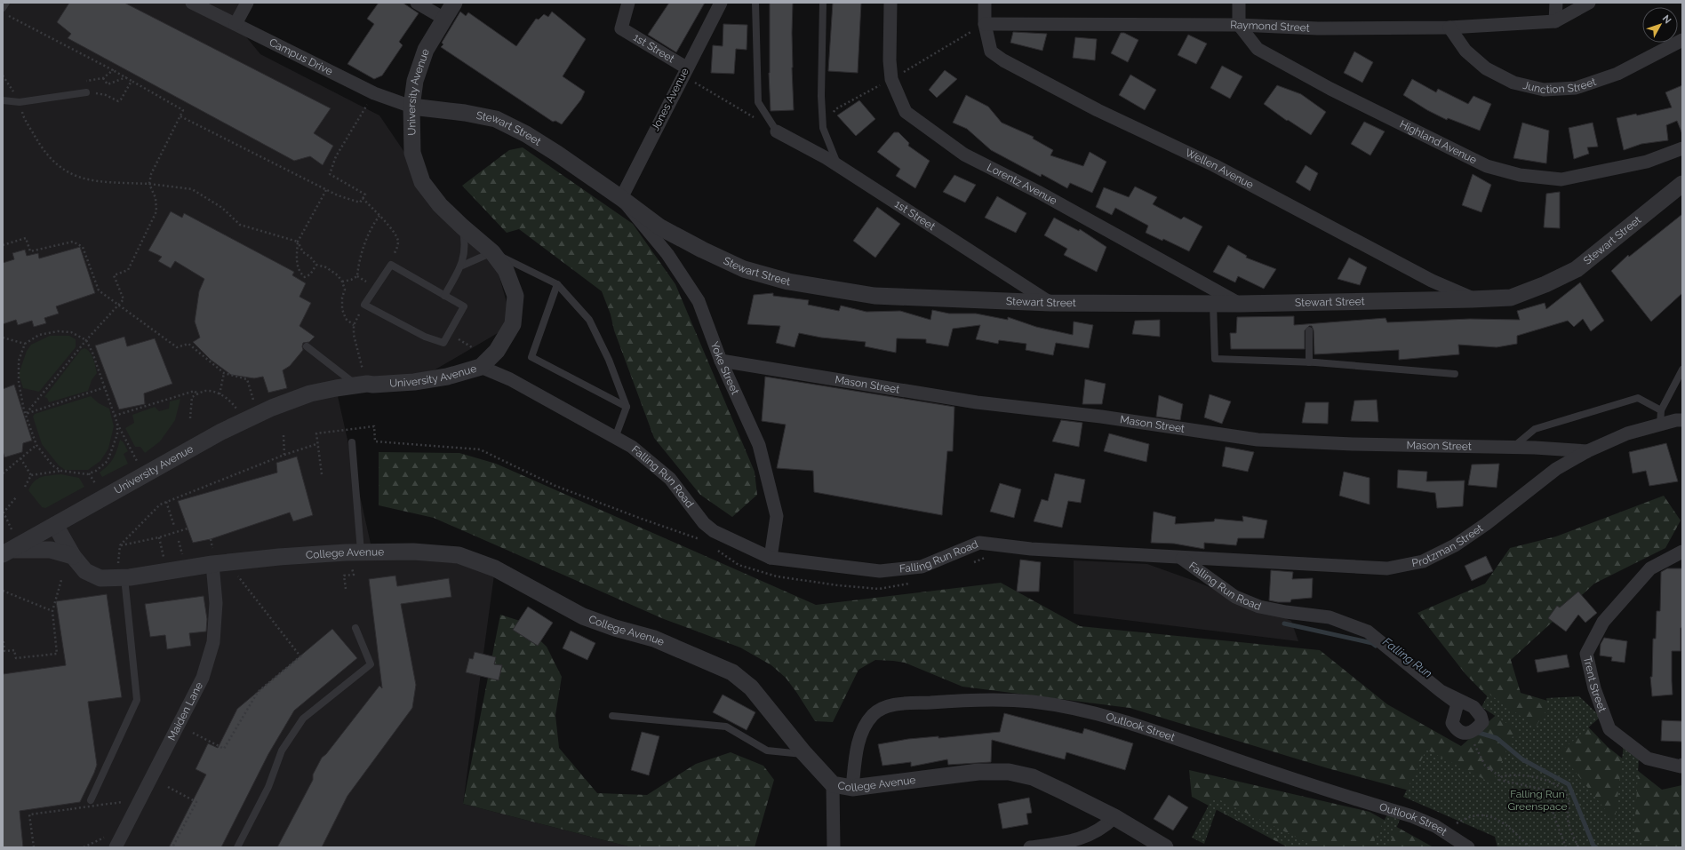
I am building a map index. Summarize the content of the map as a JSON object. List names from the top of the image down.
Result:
{
  "streets": {
    "street": [
      "Raymond Street",
      "1st Street",
      "Campus Drive",
      "Junction Street",
      "University Avenue",
      "Jones Avenue",
      "Stewart Street",
      "Highland Avenue",
      "Wellen Avenue",
      "Lorentz Avenue",
      "Yoke Street",
      "Mason Street",
      "Falling Run Road",
      "Protzman Street",
      "College Avenue",
      "Trent Street",
      "Maiden Lane",
      "Outlook Street"
    ]
  },
  "crossings": [
    ["Raymond Street", "Junction Street"],
    ["Raymond Street", "Highland Avenue"],
    ["Raymond Street", "Wellen Avenue"],
    ["1st Street", "Jones Avenue"],
    ["1st Street", "Stewart Street"],
    ["Campus Drive", "University Avenue"],
    ["Campus Drive", "Stewart Street"],
    ["University Avenue", "Stewart Street"],
    ["University Avenue", "Falling Run Road"],
    ["University Avenue", "College Avenue"],
    ["Jones Avenue", "Stewart Street"],
    ["Jones Avenue", "Yoke Street"],
    ["Stewart Street", "Wellen Avenue"],
    ["Stewart Street", "Lorentz Avenue"],
    ["Stewart Street", "Yoke Street"],
    ["Yoke Street", "Mason Street"],
    ["Yoke Street", "Falling Run Road"],
    ["Mason Street", "Protzman Street"],
    ["Falling Run Road", "Protzman Street"],
    ["College Avenue", "Maiden Lane"],
    ["College Avenue", "Outlook Street"]
  ],
  "water": ["Falling Run"],
  "parks": ["Falling Run Greenspace"],
  "north": "top right"
}
